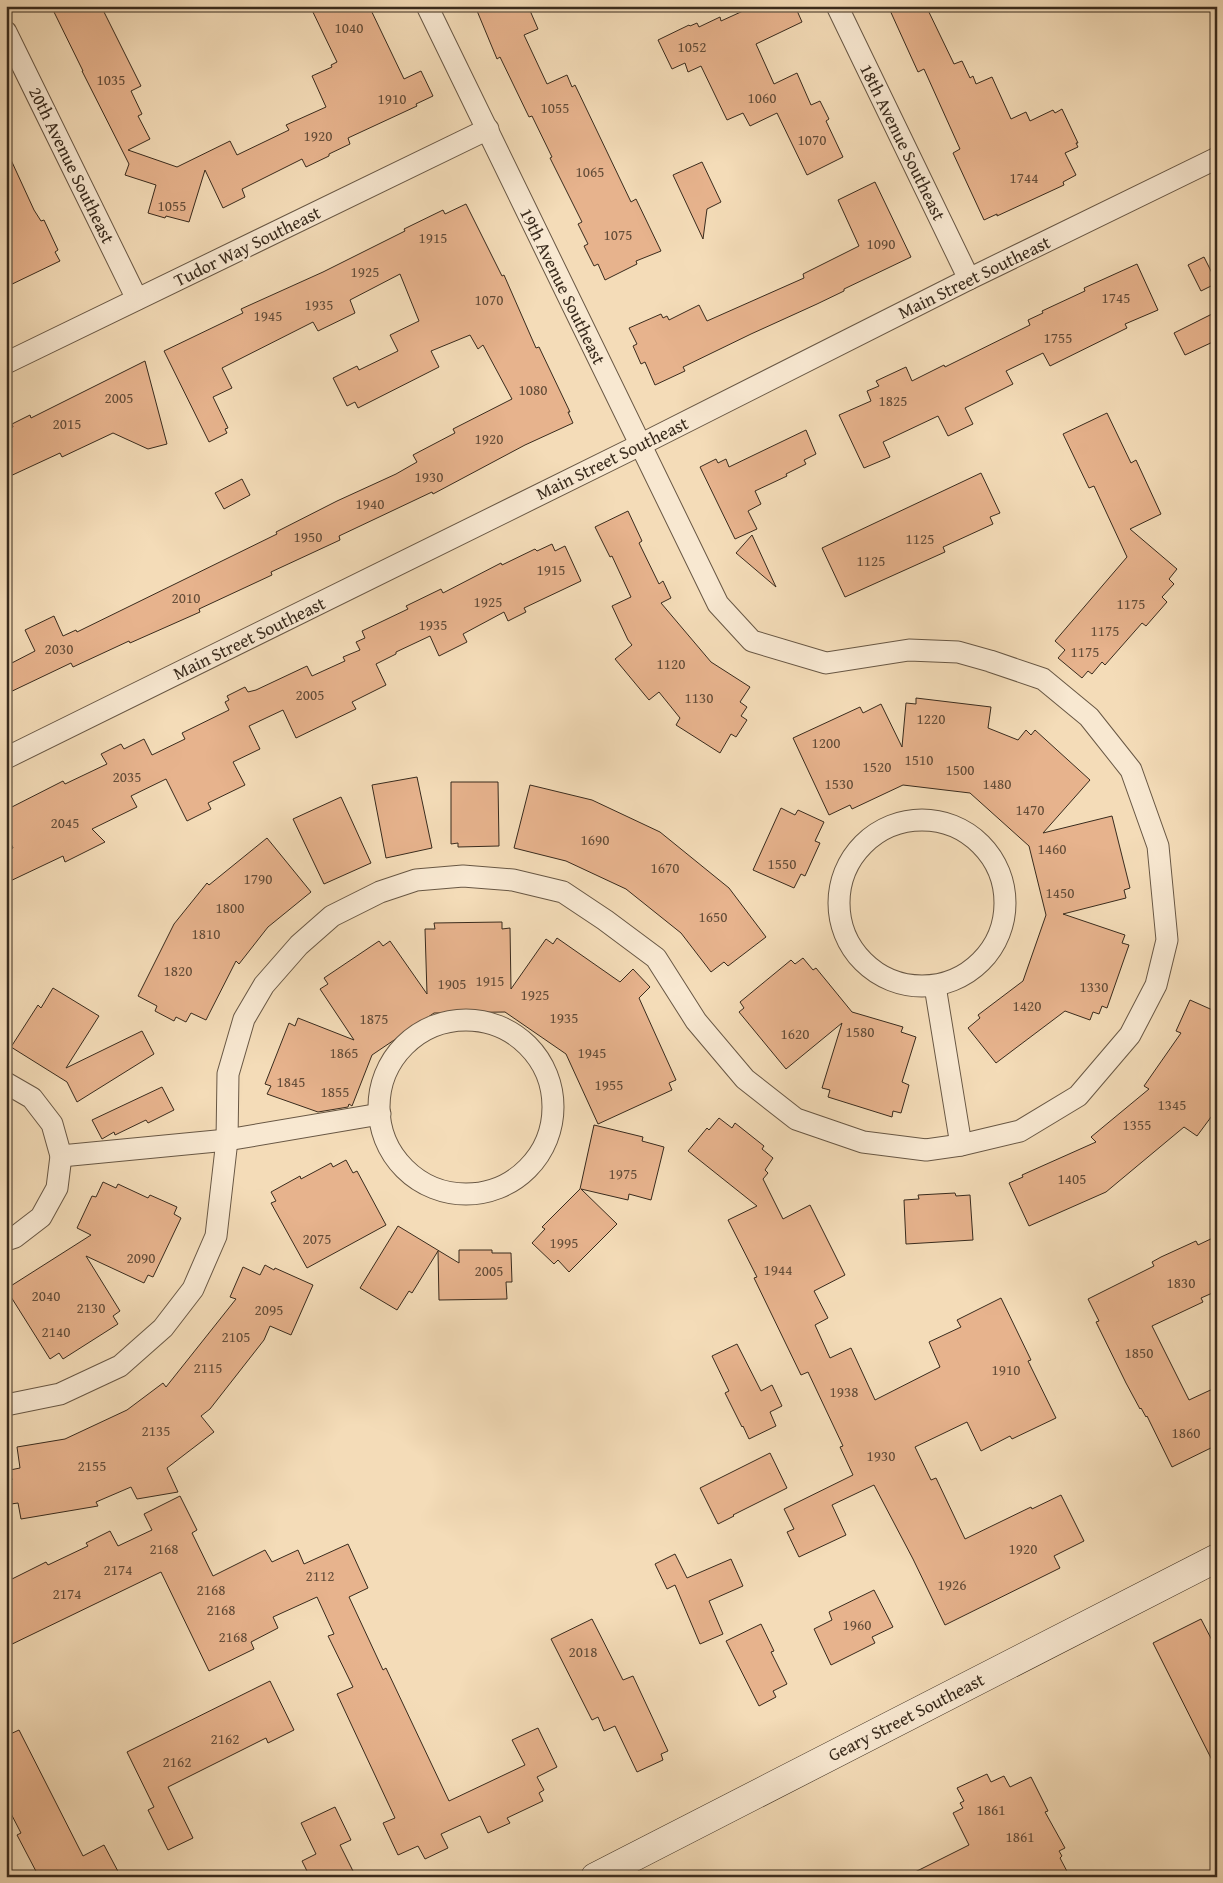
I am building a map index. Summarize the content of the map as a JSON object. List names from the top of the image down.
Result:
{
  "streets": {
    "main road": ["Geary Street Southeast"],
    "street": [
      "18th Avenue Southeast",
      "20th Avenue Southeast",
      "Tudor Way Southeast",
      "Main Street Southeast",
      "19th Avenue Southeast"
    ]
  },
  "crossings": [
    ["18th Avenue Southeast", "Main Street Southeast"],
    ["20th Avenue Southeast", "Tudor Way Southeast"],
    ["Tudor Way Southeast", "19th Avenue Southeast"],
    ["Main Street Southeast", "19th Avenue Southeast"]
  ],
  "house_numbers": [
    "1040",
    "1052",
    "1035",
    "1060",
    "1910",
    "1055",
    "1920",
    "1070",
    "1065",
    "1744",
    "1055",
    "1075",
    "1915",
    "1090",
    "1925",
    "1745",
    "1070",
    "1935",
    "1945",
    "1755",
    "1080",
    "2005",
    "1825",
    "2015",
    "1920",
    "1930",
    "1940",
    "1950",
    "1125",
    "1125",
    "1915",
    "2010",
    "1925",
    "1175",
    "1935",
    "1175",
    "2030",
    "1175",
    "1120",
    "2005",
    "1130",
    "1220",
    "1200",
    "1510",
    "1520",
    "1500",
    "2035",
    "1530",
    "1480",
    "1470",
    "2045",
    "1690",
    "1460",
    "1550",
    "1670",
    "1790",
    "1450",
    "1800",
    "1650",
    "1810",
    "1820",
    "1915",
    "1905",
    "1330",
    "1925",
    "1420",
    "1935",
    "1875",
    "1580",
    "1620",
    "1865",
    "1945",
    "1845",
    "1955",
    "1855",
    "1345",
    "1355",
    "1975",
    "1405",
    "2075",
    "1995",
    "2090",
    "1944",
    "2005",
    "1830",
    "2040",
    "2130",
    "2095",
    "2140",
    "2105",
    "1850",
    "2115",
    "1910",
    "1938",
    "2135",
    "1860",
    "1930",
    "2155",
    "2168",
    "1920",
    "2174",
    "2112",
    "1926",
    "2168",
    "2174",
    "2168",
    "1960",
    "2168",
    "2018",
    "2162",
    "2162",
    "1861",
    "1861"
  ]
}
